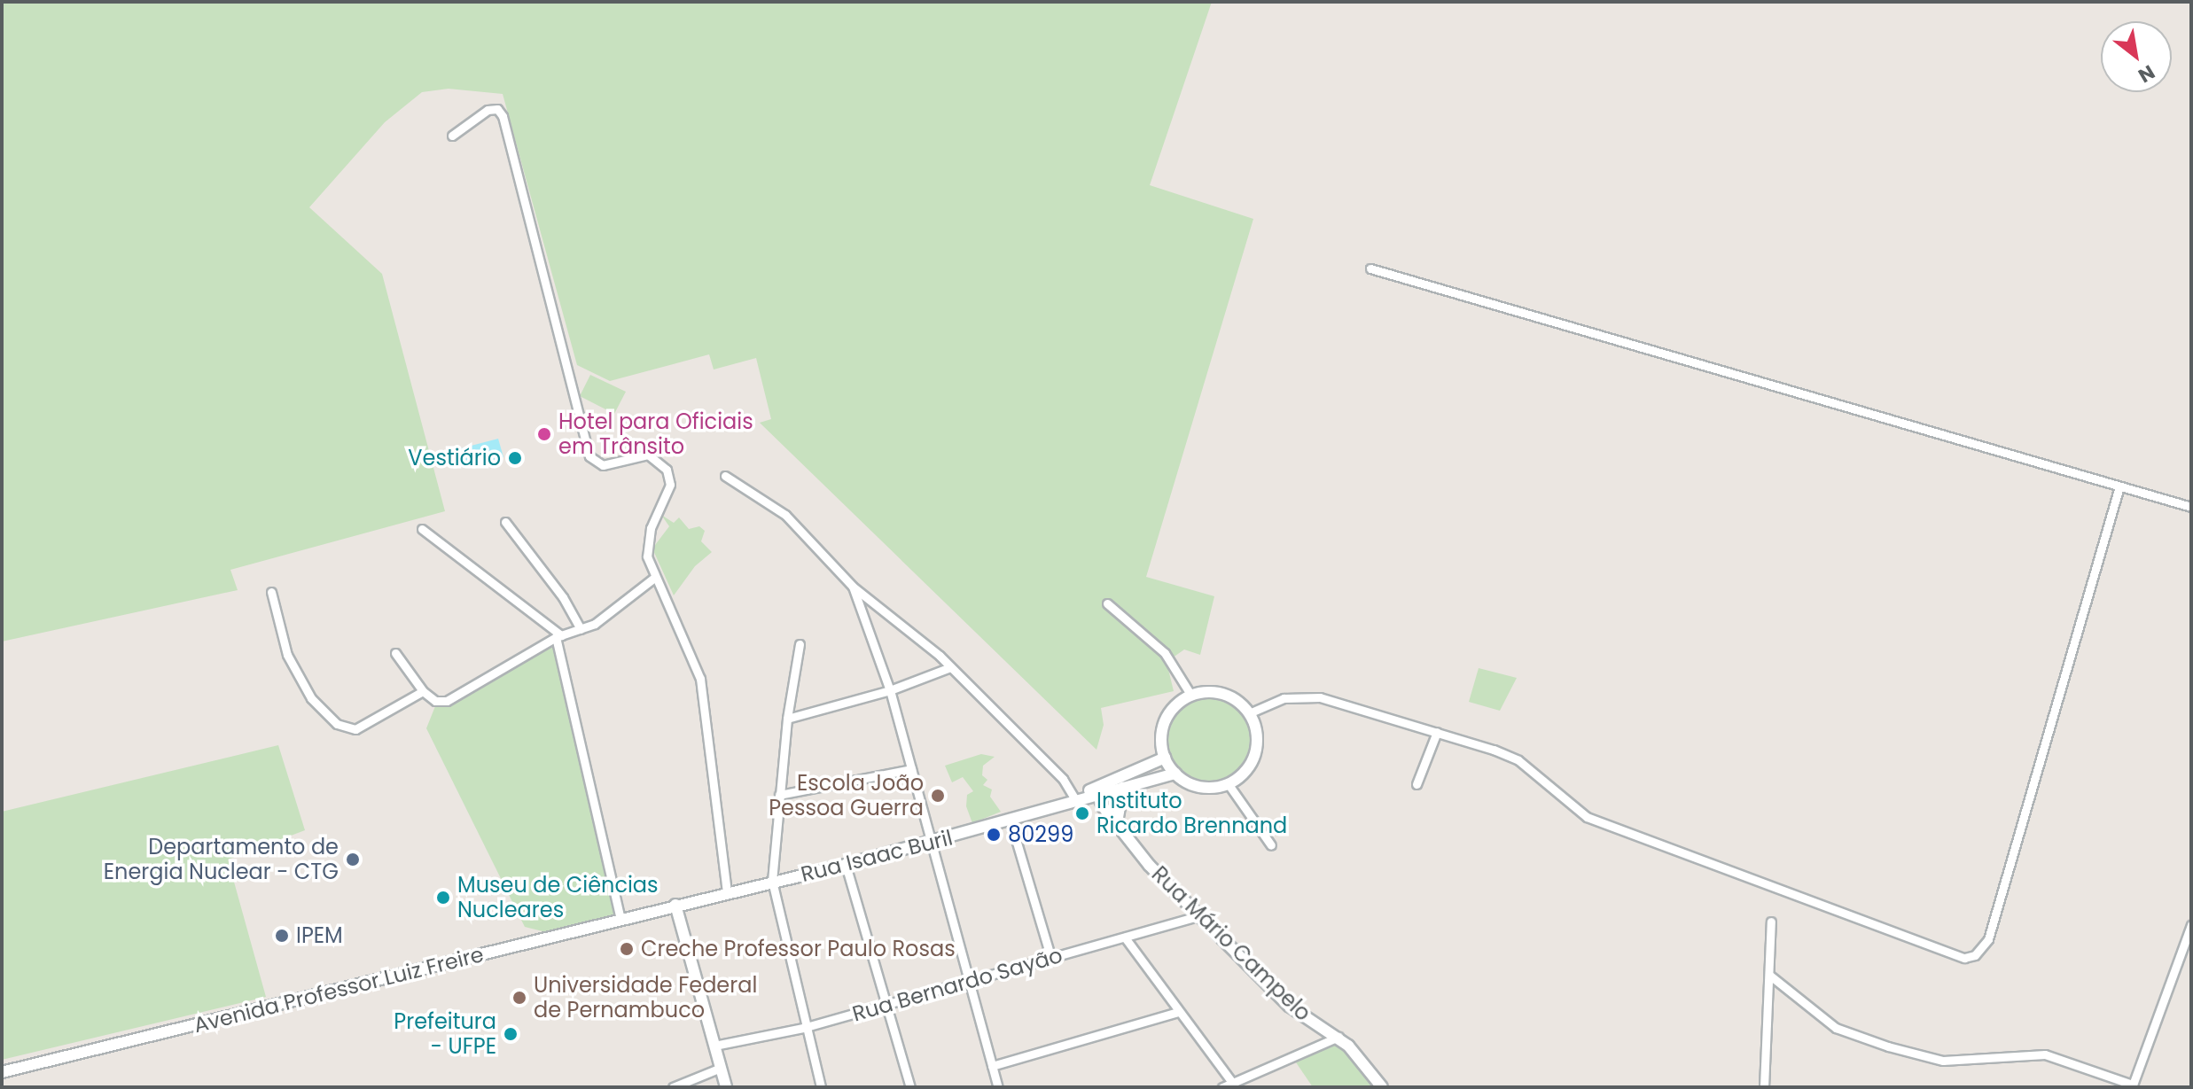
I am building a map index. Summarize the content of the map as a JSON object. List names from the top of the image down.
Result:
{
  "streets": {
    "main road": ["Rua Isaac Buril", "Rua Mário Campelo", "Avenida Professor Luiz Freire"],
    "street": ["Rua Bernardo Sayão"]
  },
  "crossings": [
    ["Rua Isaac Buril", "Rua Mário Campelo"],
    ["Rua Isaac Buril", "Avenida Professor Luiz Freire"],
    ["Rua Mário Campelo", "Rua Bernardo Sayão"]
  ],
  "places": [
    "Hotel para Oficiais em Trânsito",
    "Vestiário",
    "Escola João Pessoa Guerra",
    "Instituto Ricardo Brennand",
    "80299",
    "Departamento de Energia Nuclear - CTG",
    "Museu de Ciências Nucleares",
    "IPEM",
    "Creche Professor Paulo Rosas",
    "Universidade Federal de Pernambuco",
    "Prefeitura - UFPE"
  ],
  "north": "bottom right"
}
